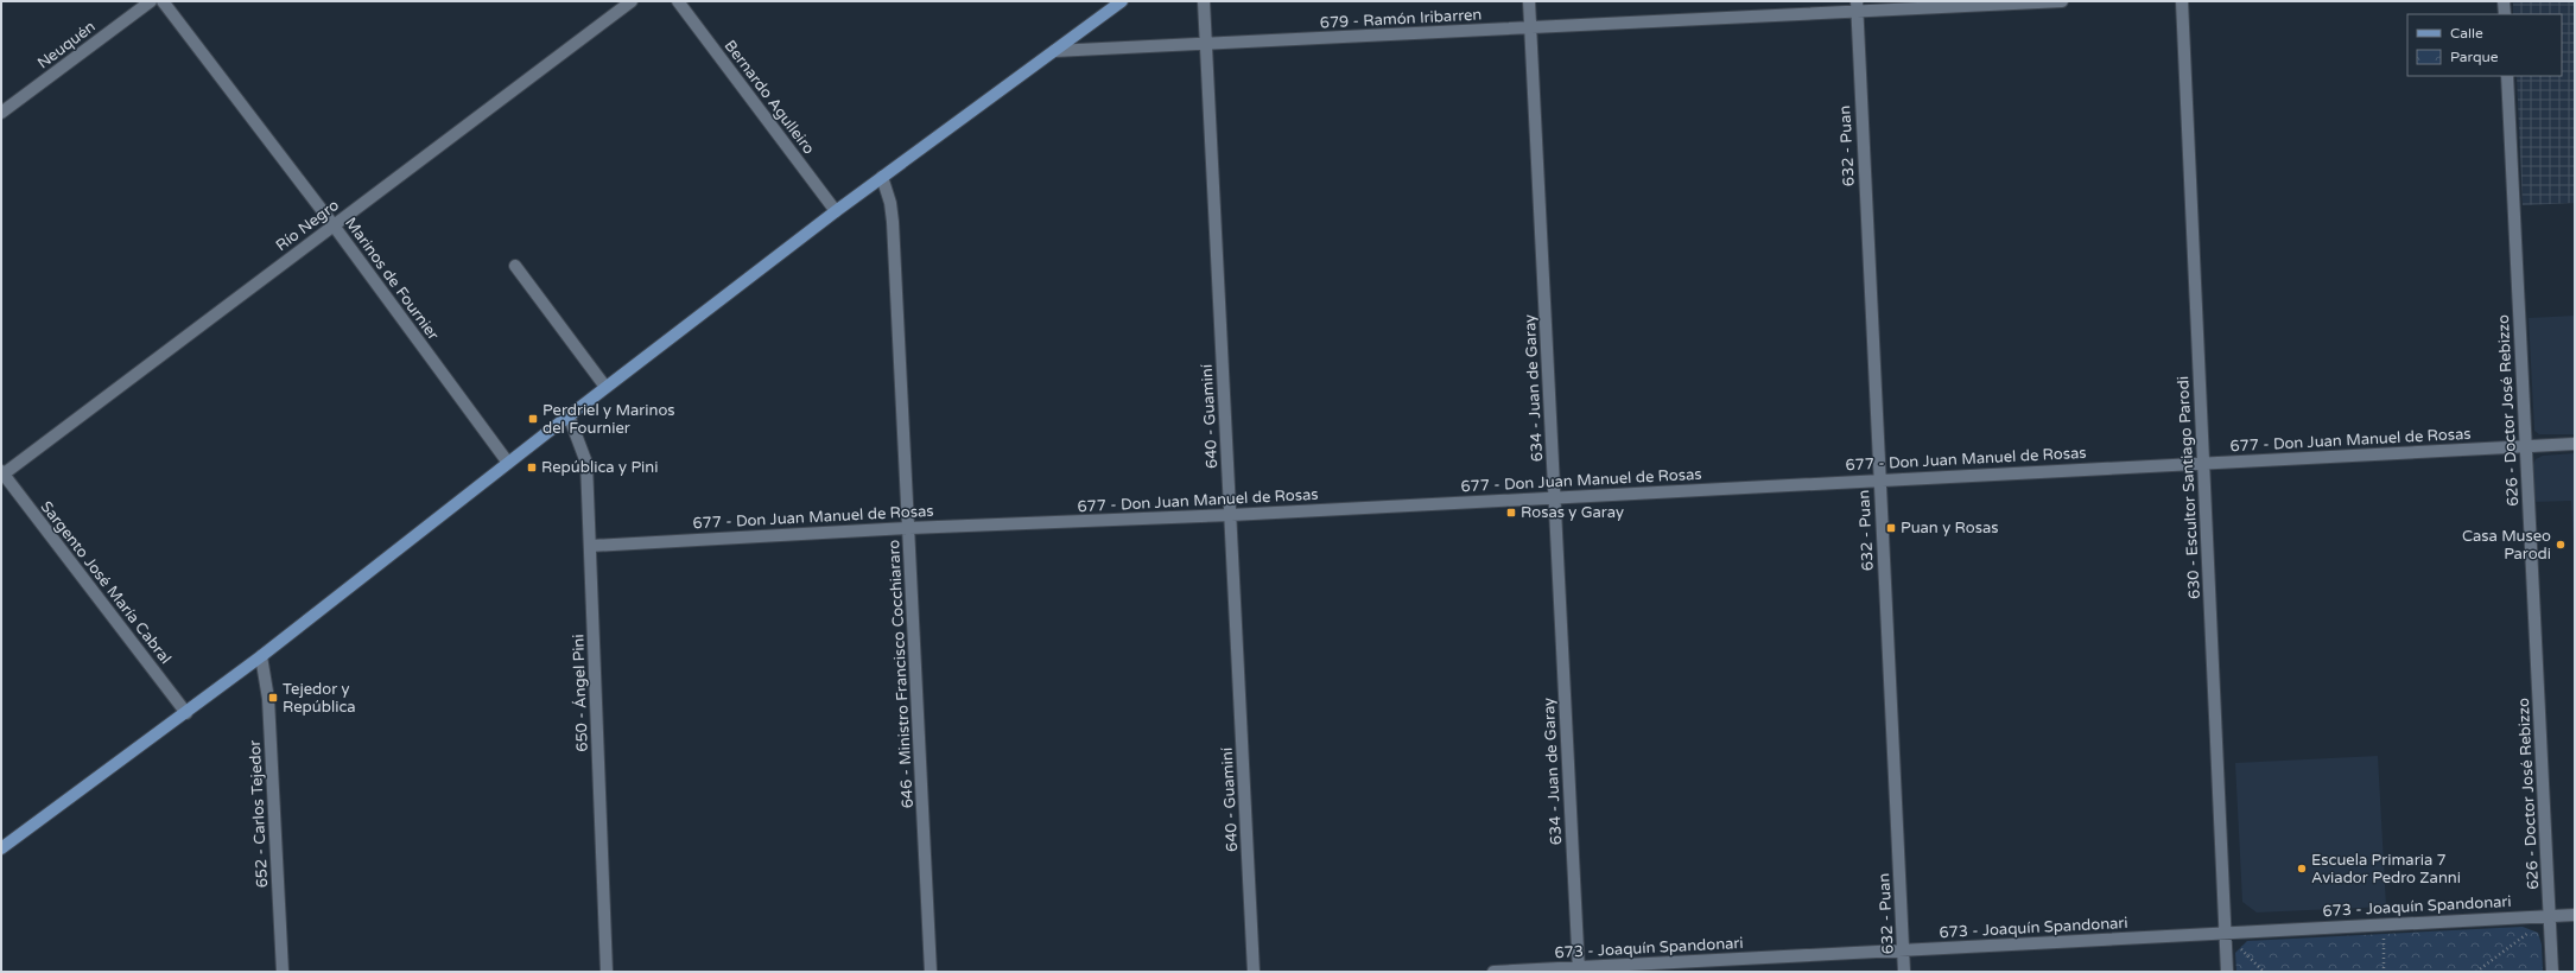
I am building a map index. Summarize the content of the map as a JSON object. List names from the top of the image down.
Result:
{
  "streets": {
    "street": [
      "679 - Ramón Iribarren",
      "Neuquén",
      "Bernardo Agulleiro",
      "632 - Puan",
      "Río Negro",
      "Marinos de Fournier",
      "634 - Juan de Garay",
      "626 - Doctor José Rebizzo",
      "640 - Guaminí",
      "677 - Don Juan Manuel de Rosas",
      "630 - Escultor Santiago Parodi",
      "Sargento José María Cabral",
      "646 - Ministro Francisco Cocchiararo",
      "650 - Ángel Pini",
      "652 - Carlos Tejedor",
      "673 - Joaquín Spandonari"
    ]
  },
  "crossings": [
    ["679 - Ramón Iribarren", "632 - Puan"],
    ["679 - Ramón Iribarren", "634 - Juan de Garay"],
    ["679 - Ramón Iribarren", "640 - Guaminí"],
    ["632 - Puan", "677 - Don Juan Manuel de Rosas"],
    ["632 - Puan", "673 - Joaquín Spandonari"],
    ["Río Negro", "Marinos de Fournier"],
    ["Río Negro", "Sargento José María Cabral"],
    ["634 - Juan de Garay", "677 - Don Juan Manuel de Rosas"],
    ["634 - Juan de Garay", "673 - Joaquín Spandonari"],
    ["626 - Doctor José Rebizzo", "677 - Don Juan Manuel de Rosas"],
    ["626 - Doctor José Rebizzo", "673 - Joaquín Spandonari"],
    ["640 - Guaminí", "677 - Don Juan Manuel de Rosas"],
    ["677 - Don Juan Manuel de Rosas", "630 - Escultor Santiago Parodi"],
    ["677 - Don Juan Manuel de Rosas", "646 - Ministro Francisco Cocchiararo"],
    ["677 - Don Juan Manuel de Rosas", "650 - Ángel Pini"],
    ["630 - Escultor Santiago Parodi", "673 - Joaquín Spandonari"]
  ],
  "places": {
    "transit": [
      "Perdriel y Marinos del Fournier",
      "República y Pini",
      "Rosas y Garay",
      "Puan y Rosas",
      "Tejedor y República"
    ],
    "other": ["Casa Museo Parodi", "Escuela Primaria 7 Aviador Pedro Zanni"]
  },
  "legend": ["Calle", "Parque"]
}
